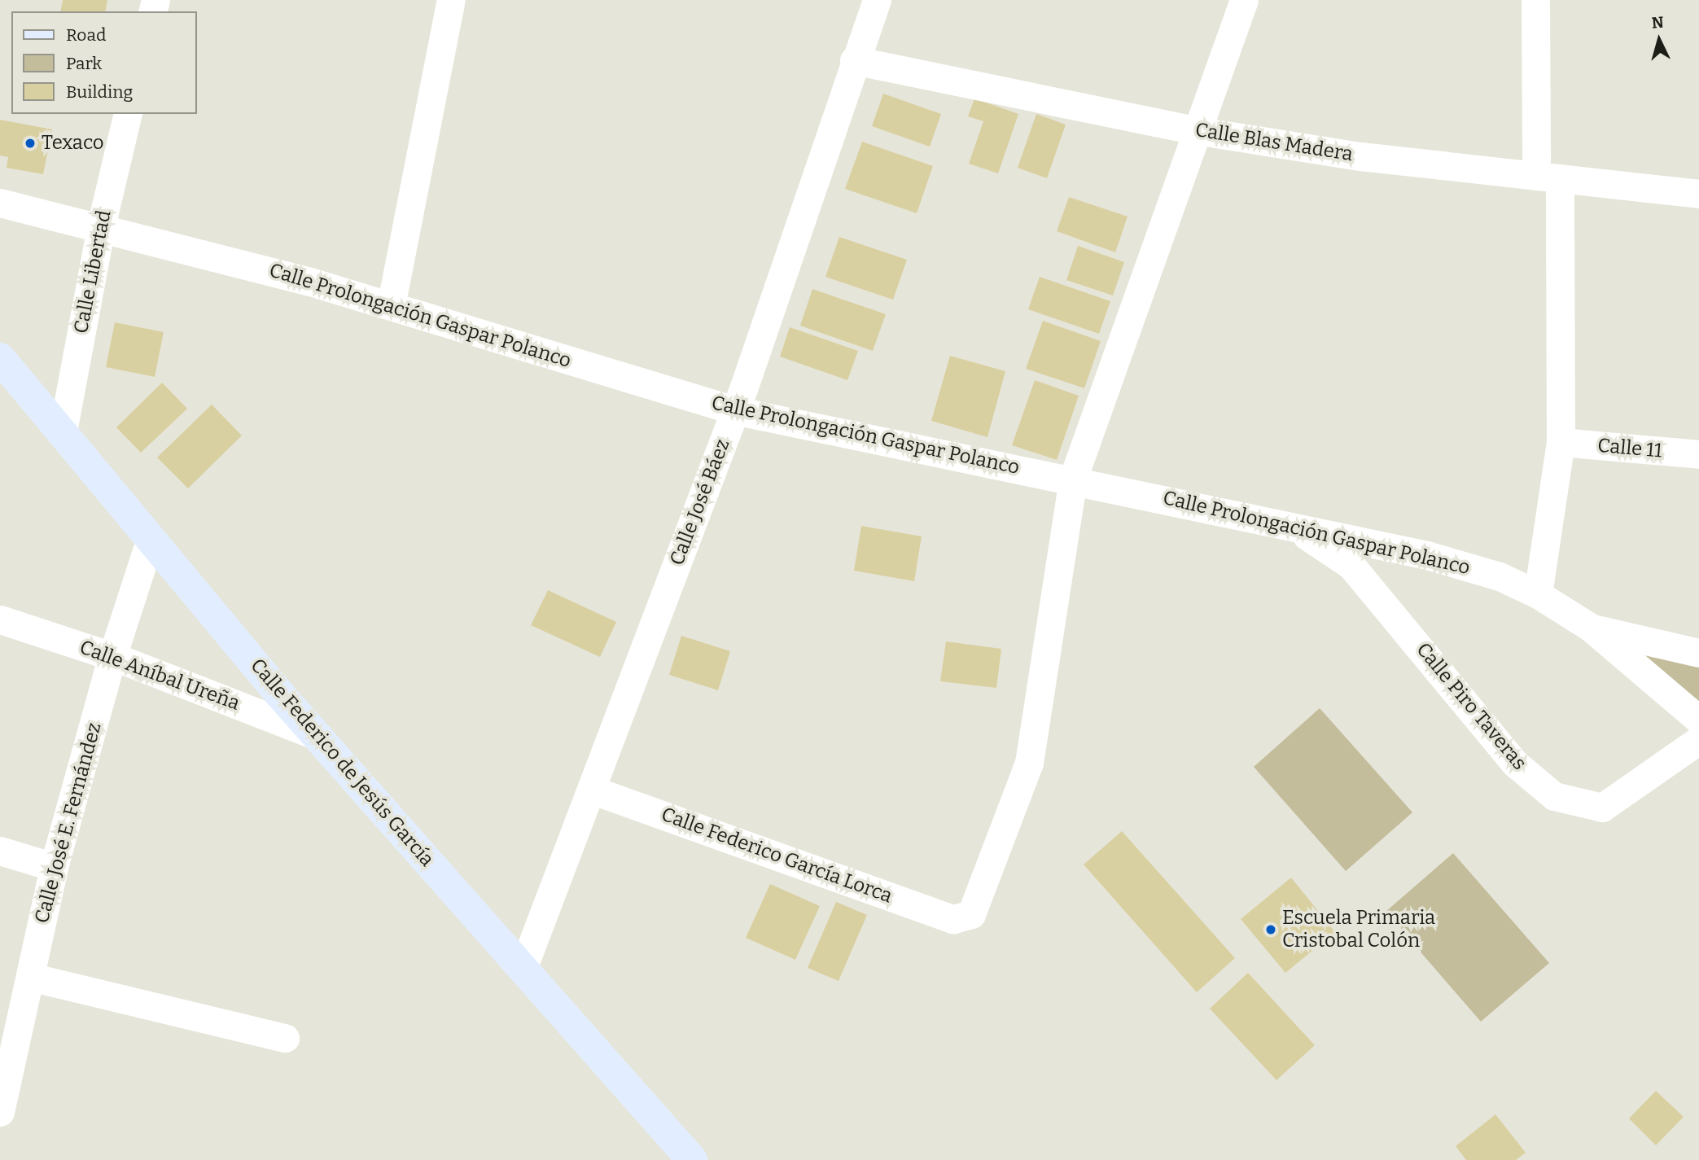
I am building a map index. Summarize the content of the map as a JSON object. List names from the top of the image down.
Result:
{
  "streets": {
    "main road": ["Calle Federico de Jesús García"],
    "street": [
      "Calle Blas Madera",
      "Calle Libertad",
      "Calle Prolongación Gaspar Polanco",
      "Calle 11",
      "Calle José Báez",
      "Calle Aníbal Ureña",
      "Calle Piro Taveras",
      "Calle José E. Fernández",
      "Calle Federico García Lorca"
    ]
  },
  "crossings": [
    ["Calle Blas Madera", "Calle José Báez"],
    ["Calle Libertad", "Calle Prolongación Gaspar Polanco"],
    ["Calle Libertad", "Calle Federico de Jesús García"],
    ["Calle Prolongación Gaspar Polanco", "Calle José Báez"],
    ["Calle Prolongación Gaspar Polanco", "Calle Piro Taveras"],
    ["Calle Prolongación Gaspar Polanco", "Calle Federico García Lorca"],
    ["Calle José Báez", "Calle Federico de Jesús García"],
    ["Calle José Báez", "Calle Federico García Lorca"],
    ["Calle Aníbal Ureña", "Calle Federico de Jesús García"],
    ["Calle Aníbal Ureña", "Calle José E. Fernández"],
    ["Calle Federico de Jesús García", "Calle José E. Fernández"]
  ],
  "places": ["Texaco", "Escuela Primaria Cristobal Colón"],
  "legend": ["Road", "Park", "Building"],
  "north": "top"
}
